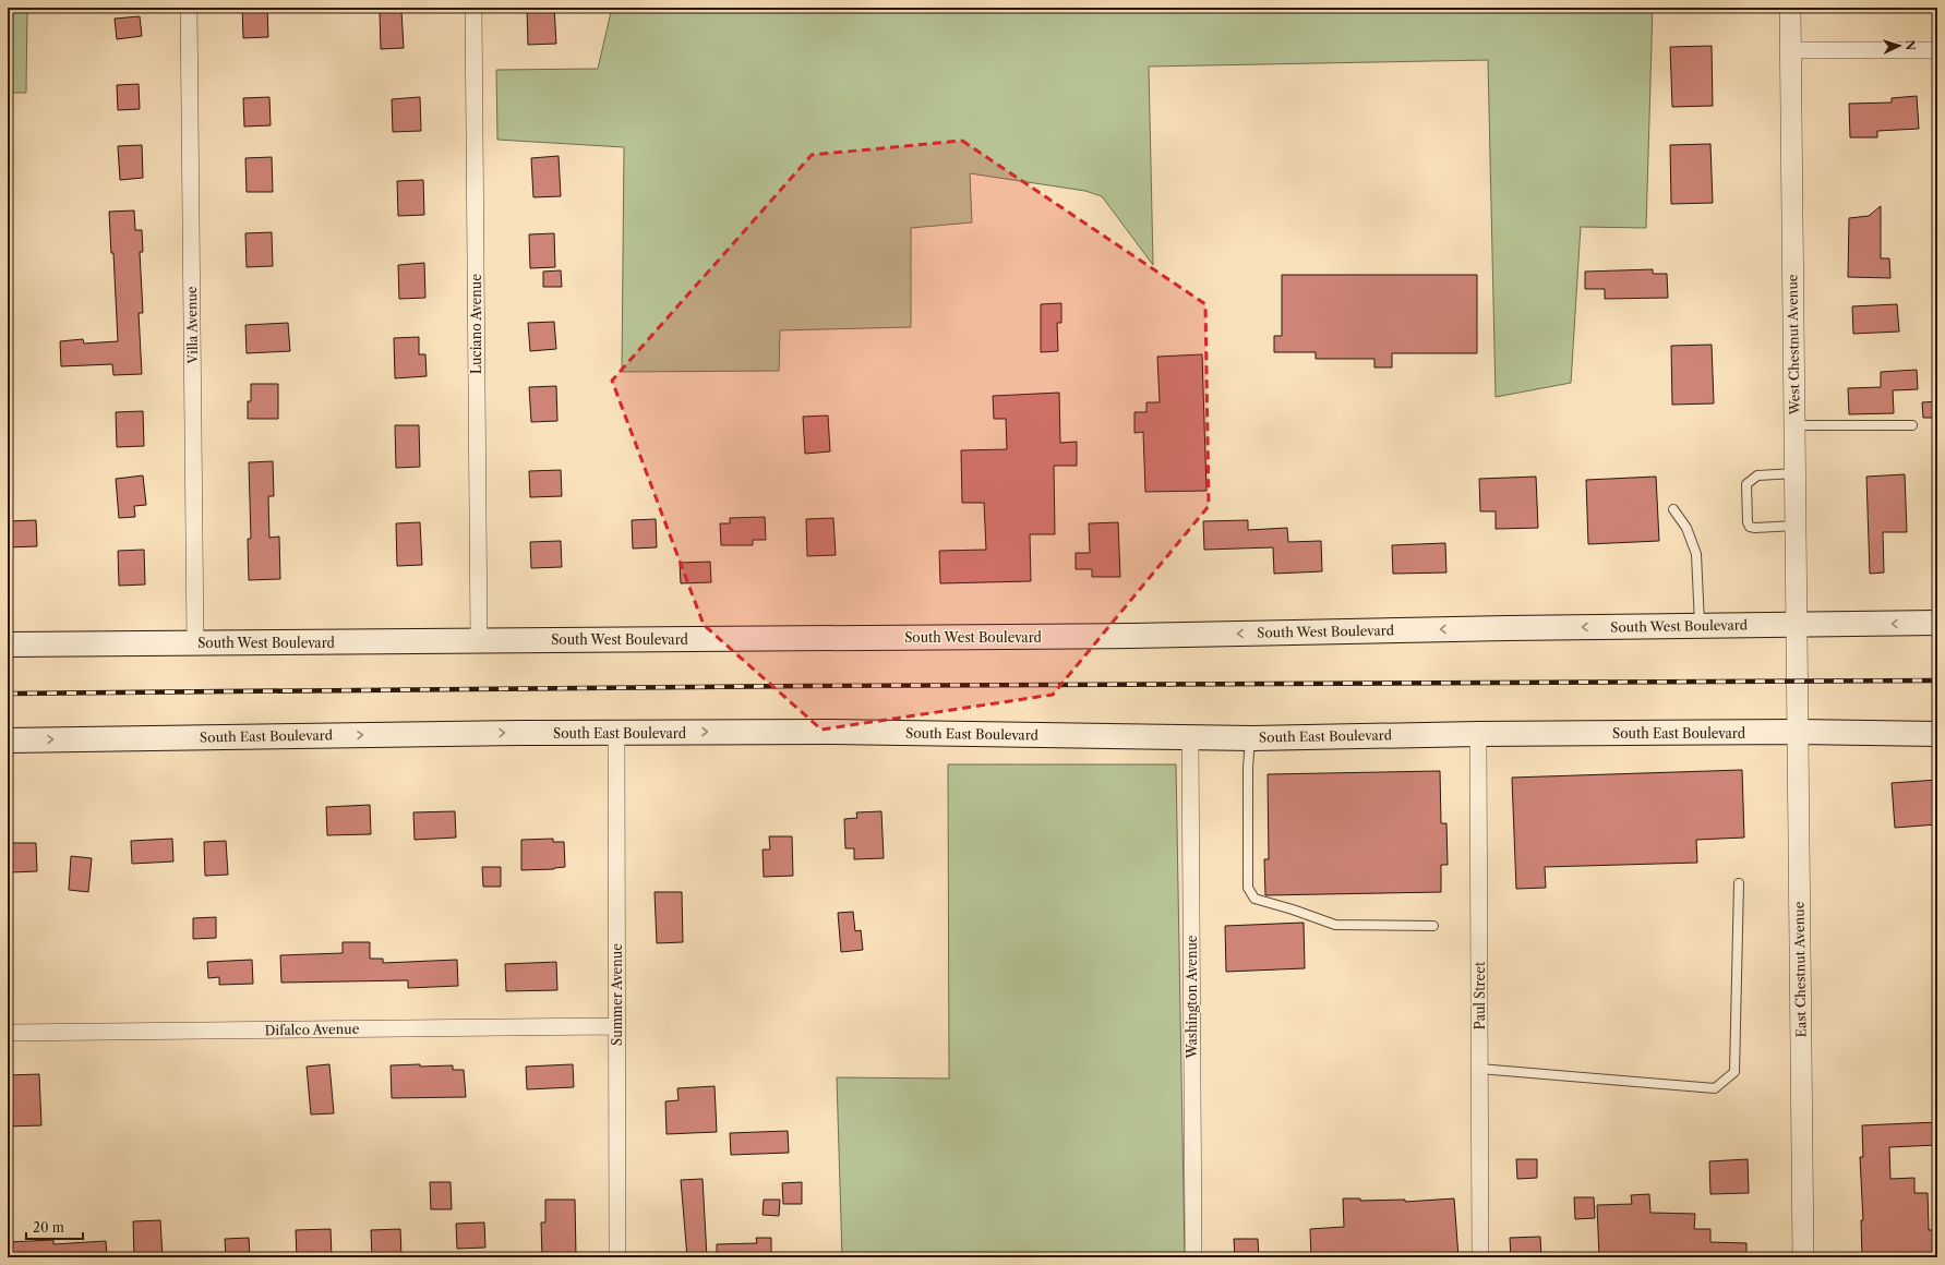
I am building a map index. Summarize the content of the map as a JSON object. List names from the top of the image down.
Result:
{
  "streets": {
    "main road": ["South West Boulevard", "South East Boulevard"],
    "street": [
      "Luciano Avenue",
      "Villa Avenue",
      "West Chestnut Avenue",
      "East Chestnut Avenue",
      "Summer Avenue",
      "Paul Street",
      "Washington Avenue",
      "Difalco Avenue"
    ]
  },
  "crossings": [
    ["Luciano Avenue", "South West Boulevard"],
    ["Villa Avenue", "South West Boulevard"],
    ["West Chestnut Avenue", "South West Boulevard"],
    ["West Chestnut Avenue", "East Chestnut Avenue"],
    ["South East Boulevard", "East Chestnut Avenue"],
    ["South East Boulevard", "Summer Avenue"],
    ["South East Boulevard", "Paul Street"],
    ["South East Boulevard", "Washington Avenue"],
    ["Summer Avenue", "Difalco Avenue"]
  ],
  "one_way": ["South West Boulevard", "South East Boulevard"],
  "scale_bar": "20 m",
  "north": "right"
}
